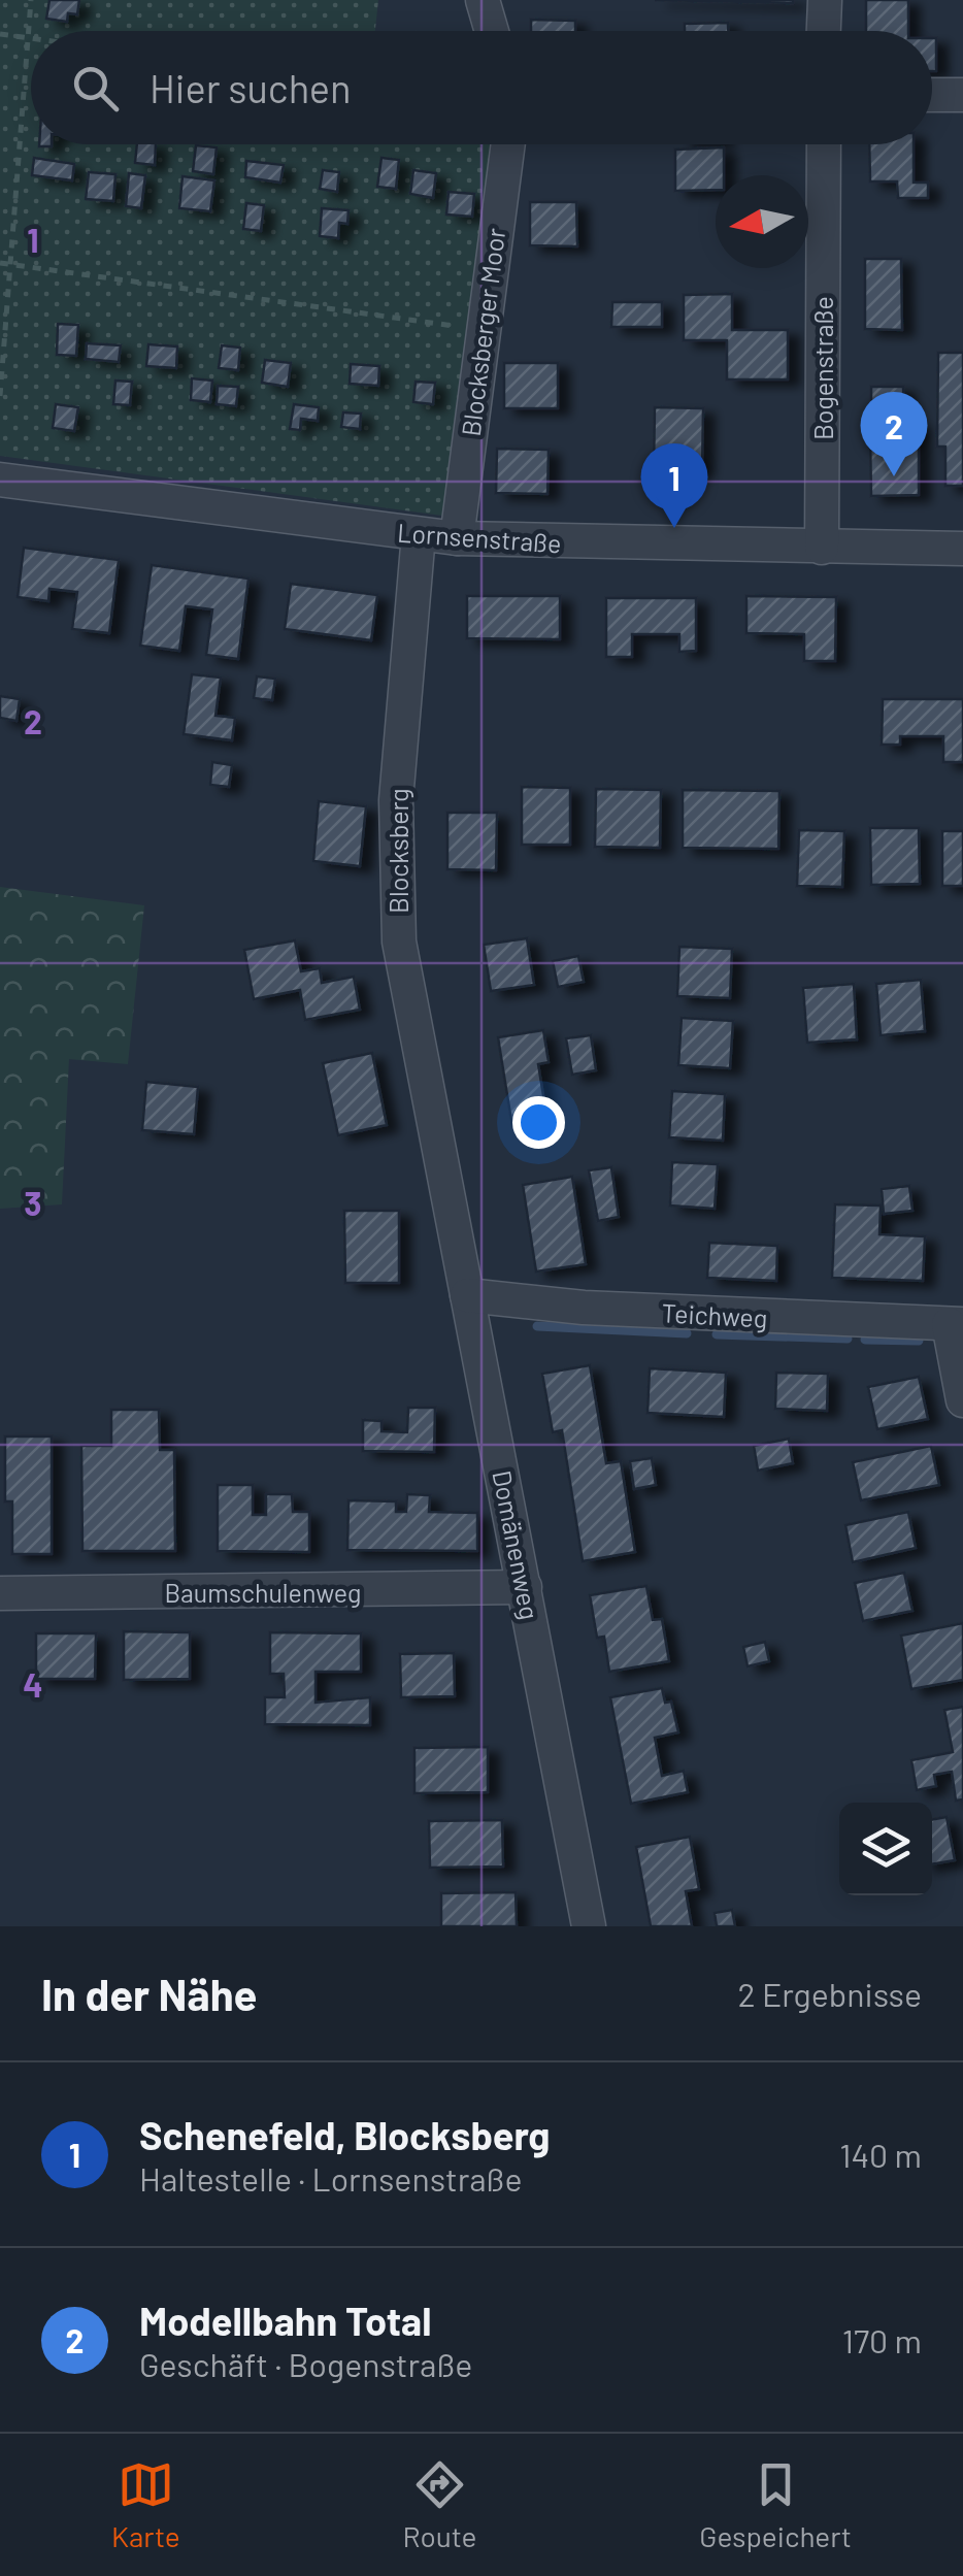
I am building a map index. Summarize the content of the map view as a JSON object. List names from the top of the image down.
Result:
{
  "streets": {
    "street": [
      "Blocksberger Moor",
      "Bogenstraße",
      "Lornsenstraße",
      "Blocksberg",
      "Teichweg",
      "Domänenweg",
      "Baumschulenweg"
    ]
  },
  "crossings": [
    ["Blocksberger Moor", "Lornsenstraße"],
    ["Bogenstraße", "Lornsenstraße"],
    ["Lornsenstraße", "Blocksberg"],
    ["Blocksberg", "Domänenweg"],
    ["Teichweg", "Domänenweg"],
    ["Domänenweg", "Baumschulenweg"]
  ],
  "north": "left",
  "page": {
    "search": "Hier suchen",
    "pins": ["2", "1"],
    "heading": ["In der Nähe", "2 Ergebnisse"],
    "list": [
      {
        "mark": "1",
        "name": "Schenefeld, Blocksberg",
        "note": "Haltestelle · Lornsenstraße",
        "value": "140 m"
      },
      {
        "mark": "2",
        "name": "Modellbahn Total",
        "note": "Geschäft · Bogenstraße",
        "value": "170 m"
      }
    ],
    "nav": ["Karte", "Route", "Gespeichert"]
  },
  "grid": {
    "rows": [
      "1",
      "2",
      "3",
      "4"
    ]
  }
}
